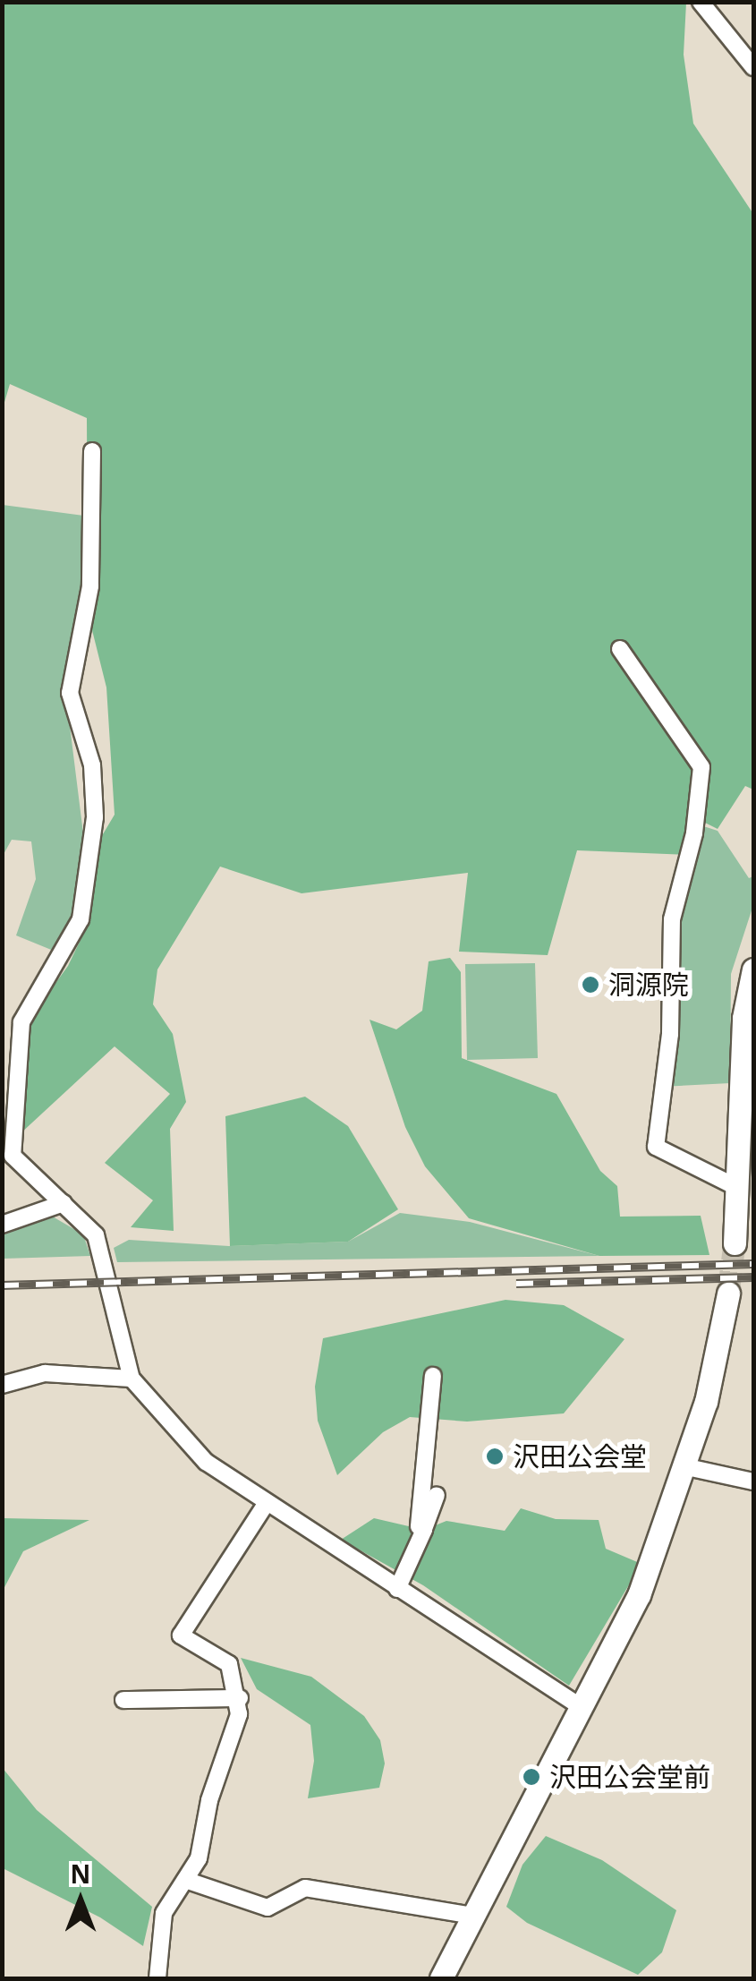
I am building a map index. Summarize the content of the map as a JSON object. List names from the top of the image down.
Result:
{
  "places": ["洞源院", "沢田公会堂", "沢田公会堂前"],
  "north": "top"
}
